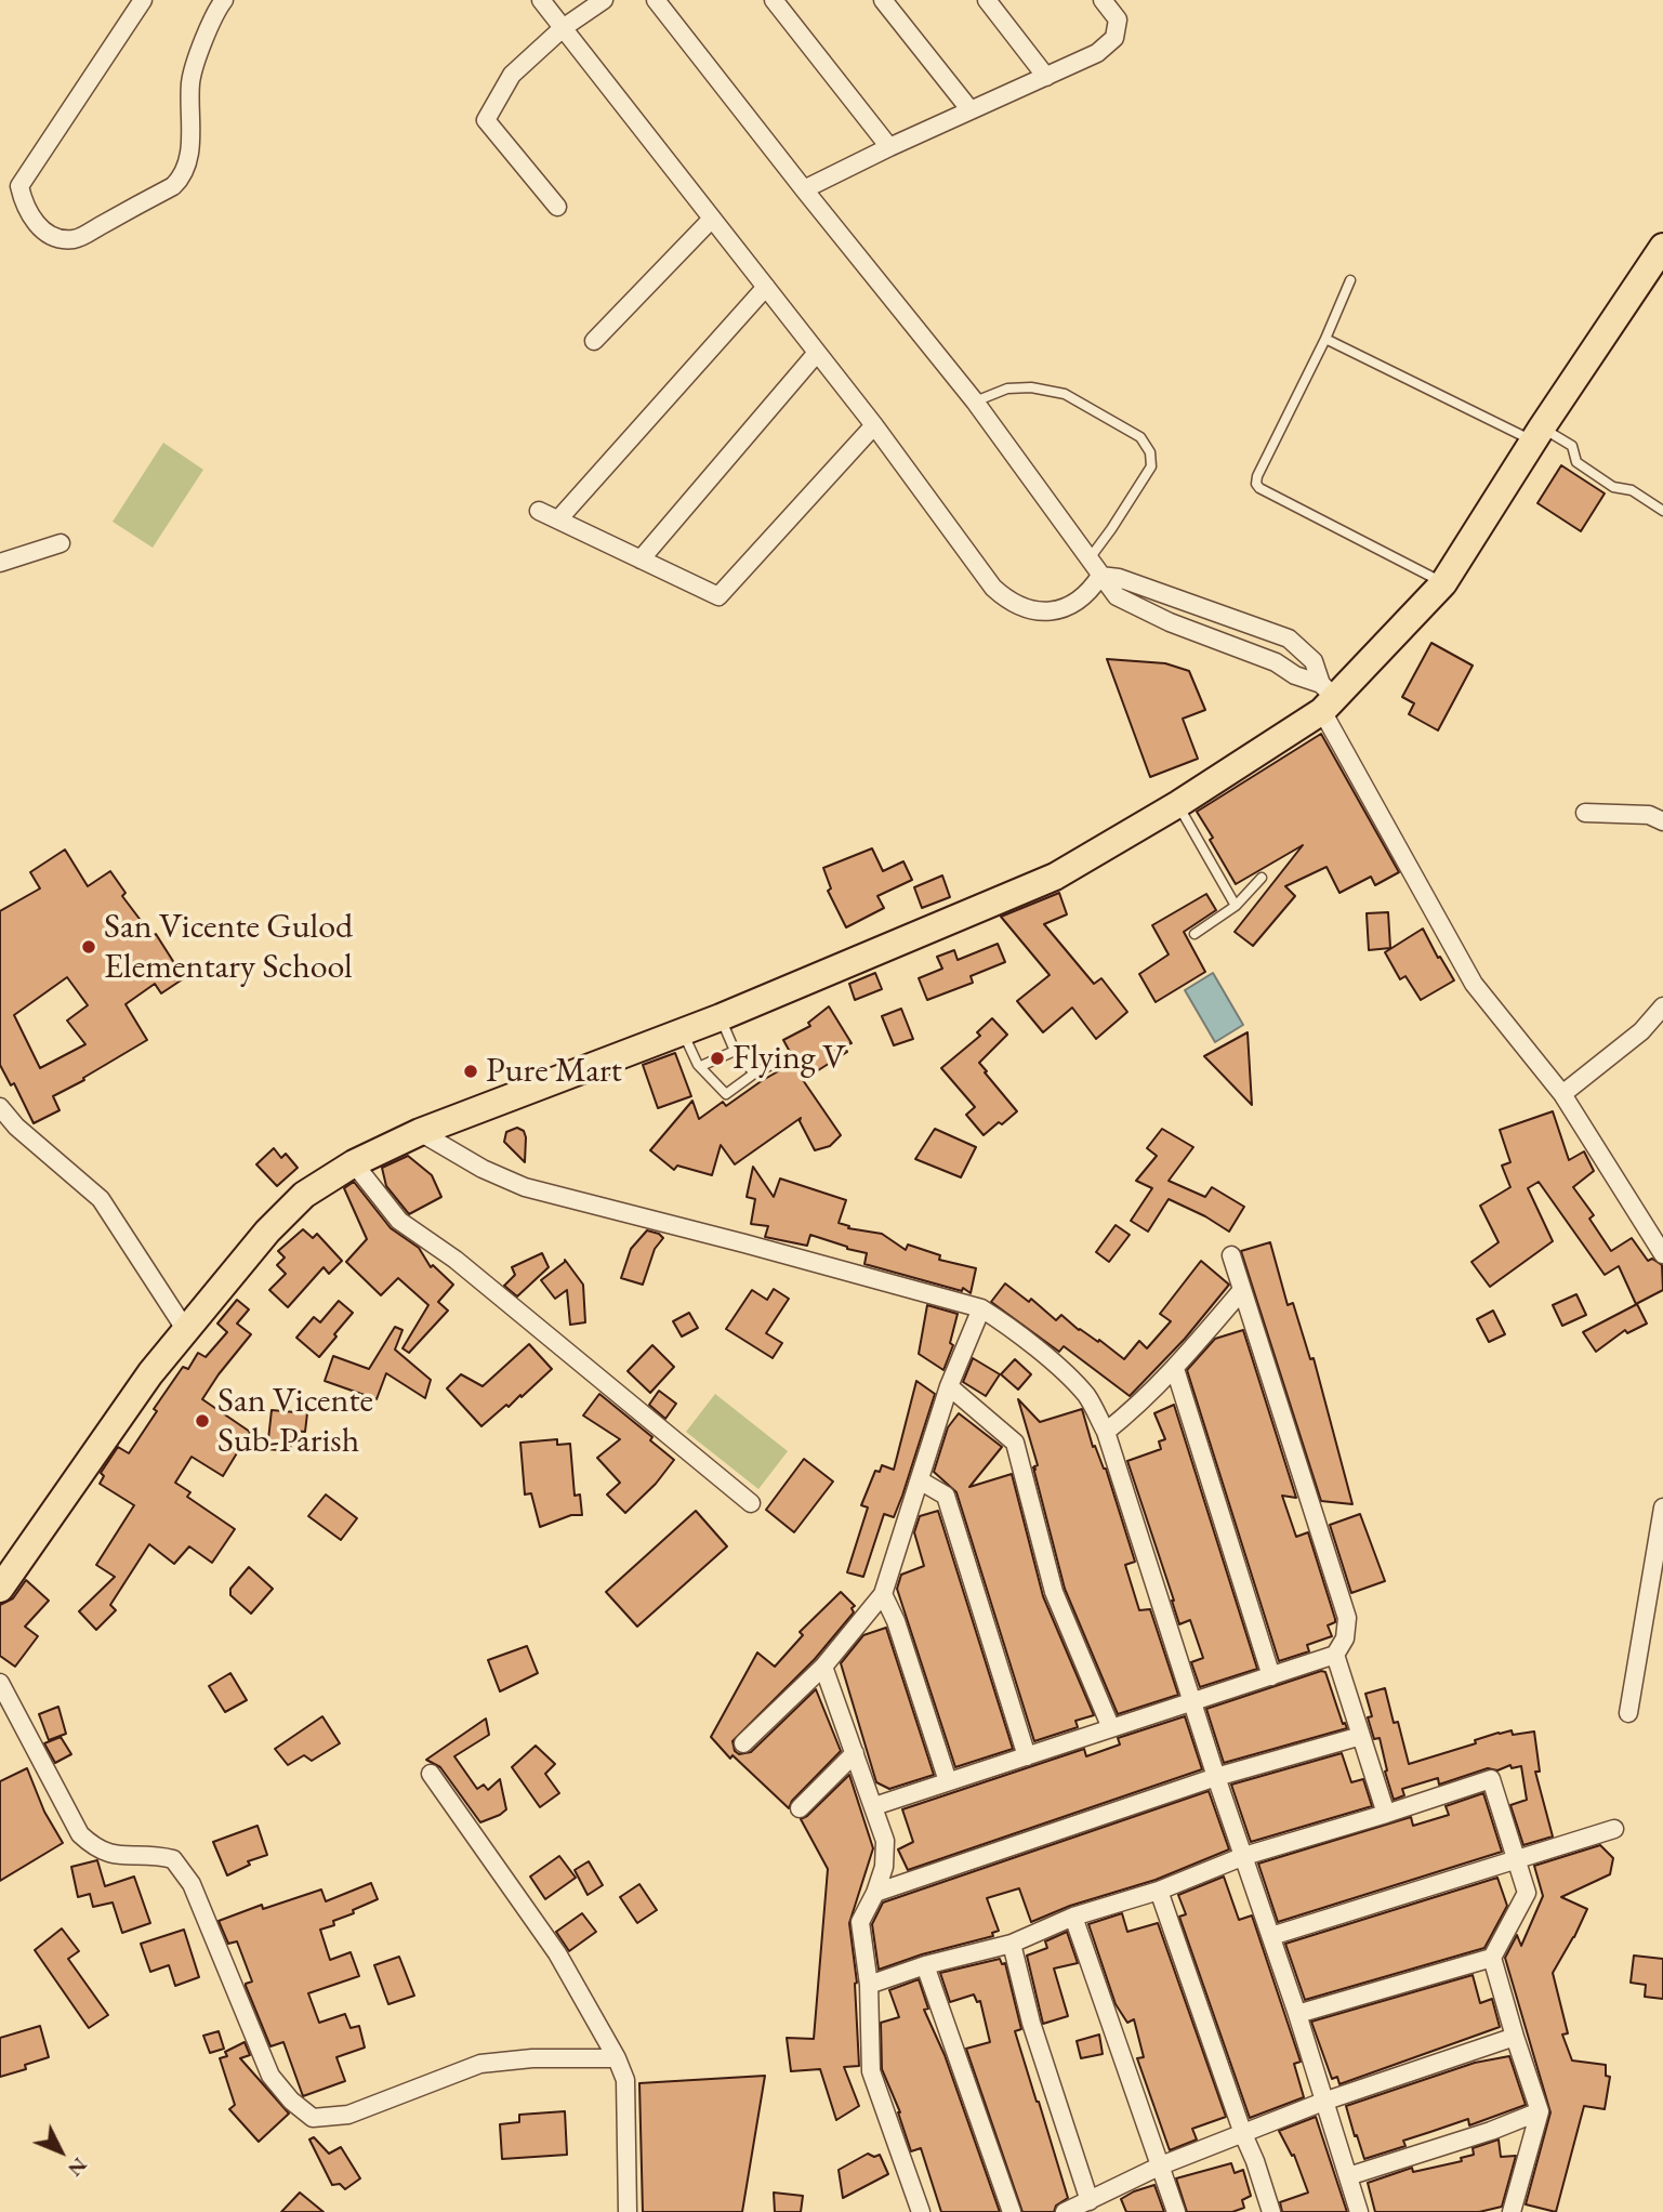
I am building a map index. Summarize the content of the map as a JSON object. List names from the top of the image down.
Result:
{
  "places": [
    "San Vicente Gulod Elementary School",
    "Flying V",
    "Pure Mart",
    "San Vicente Sub-Parish"
  ],
  "north": "bottom right"
}
